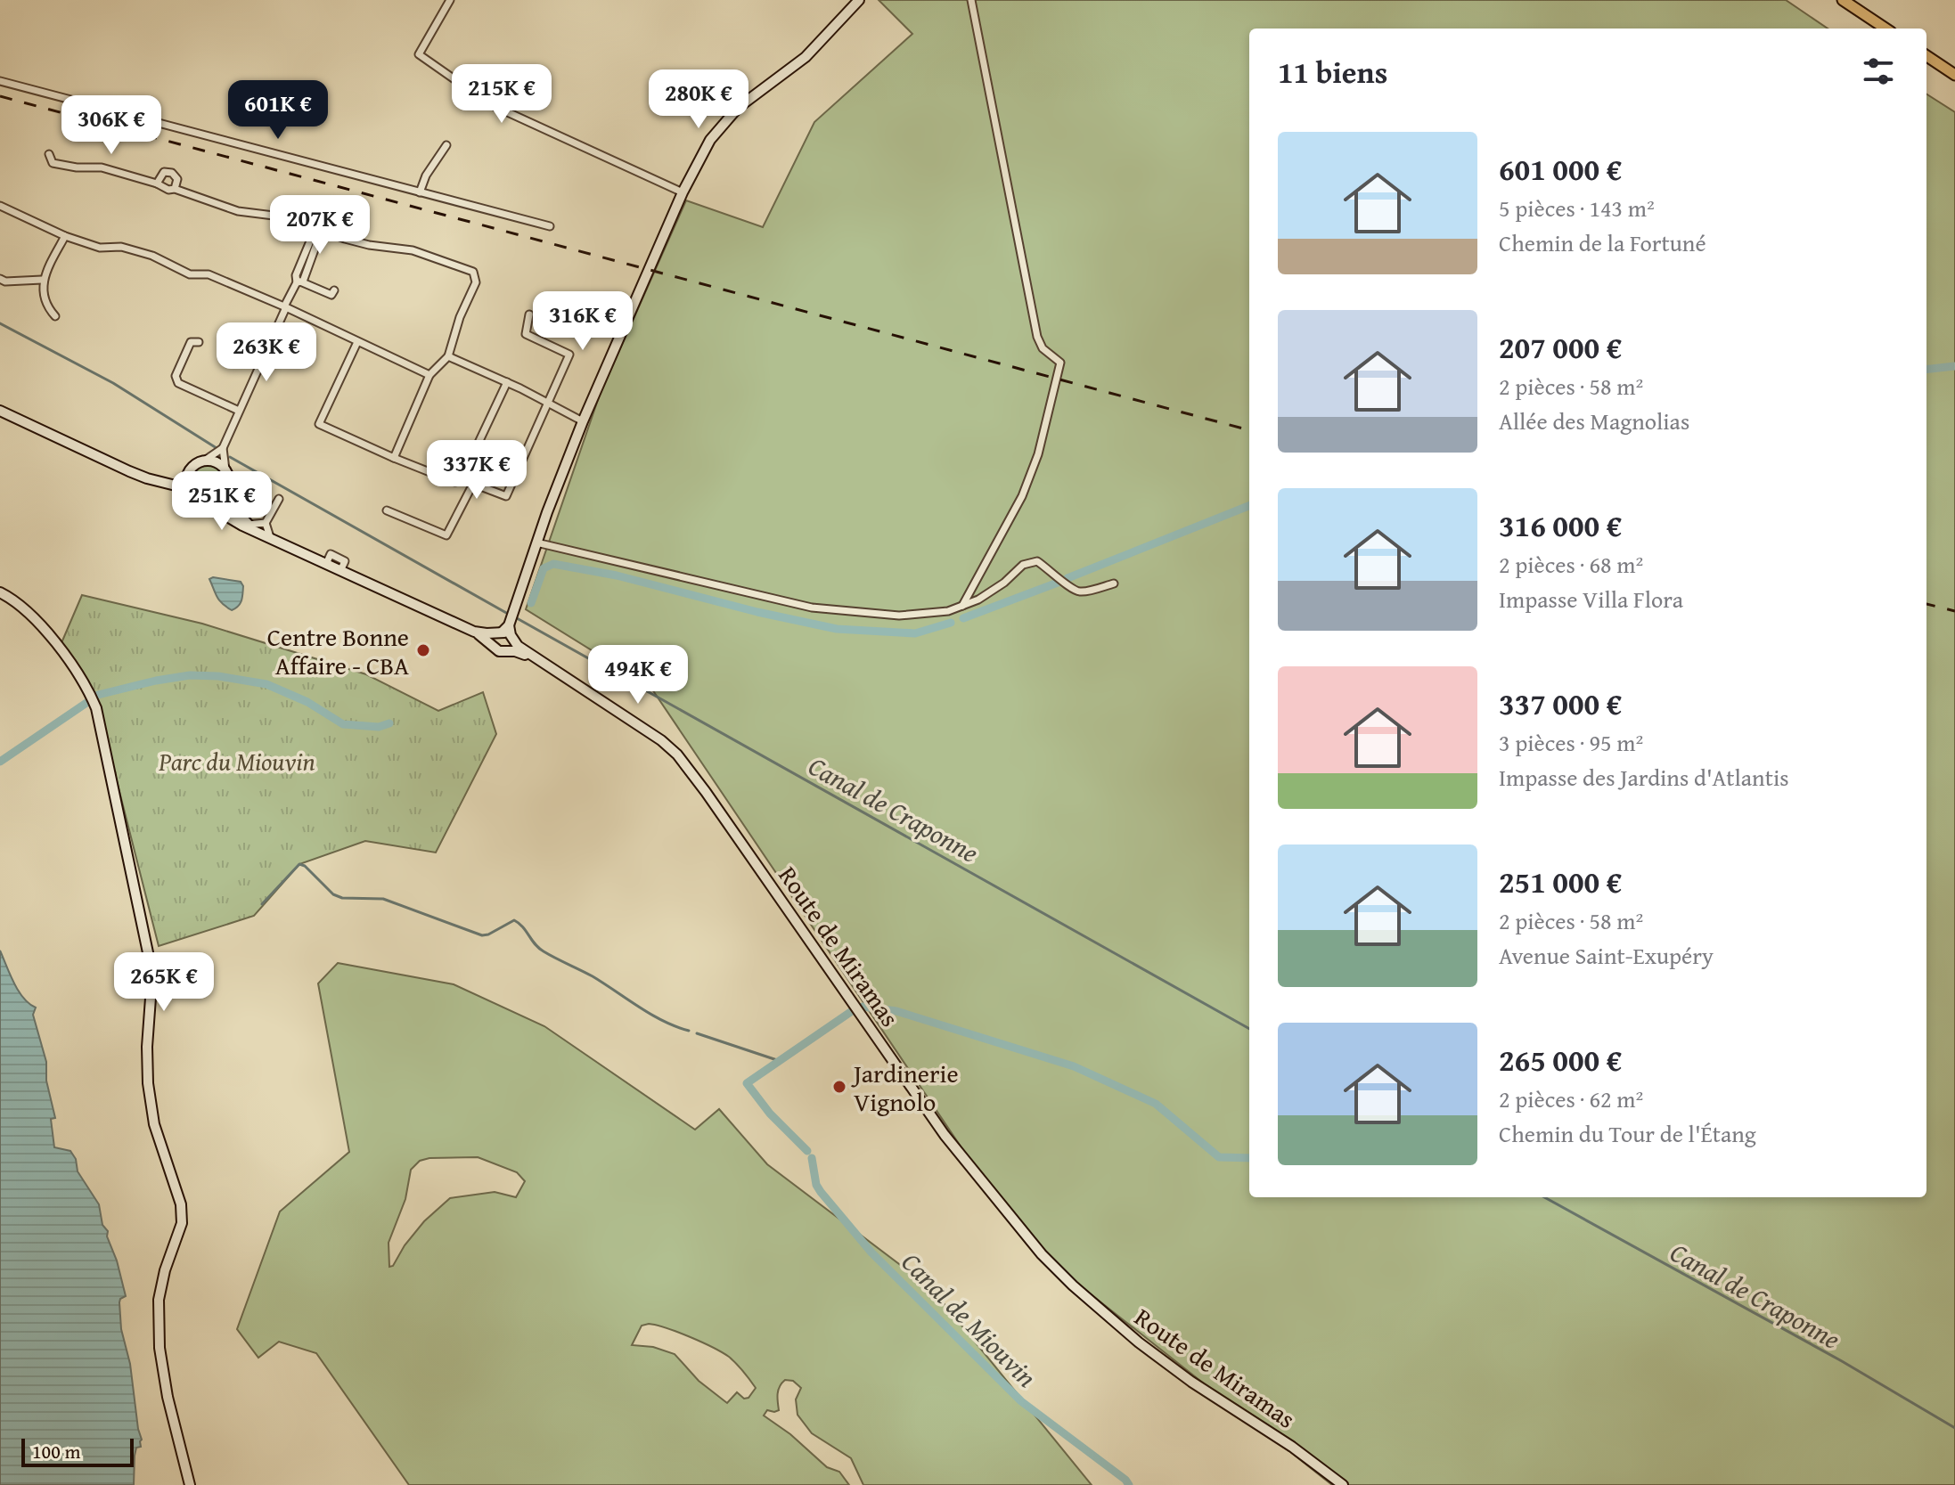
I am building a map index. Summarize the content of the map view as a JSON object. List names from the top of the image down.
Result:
{
  "streets": {
    "main road": ["Route de Miramas"]
  },
  "water": ["Canal de Craponne", "Canal de Miouvin"],
  "parks": ["Parc du Miouvin"],
  "places": ["Centre Bonne Affaire - CBA", "Jardinerie Vignolo"],
  "scale_bar": "100 m",
  "page": {
    "heading": "11 biens",
    "price": [
      "215K €",
      "280K €",
      "601K €",
      "306K €",
      "207K €",
      "316K €",
      "263K €",
      "337K €",
      "251K €",
      "494K €",
      "265K €"
    ],
    "list": [
      {
        "name": "601 000 €",
        "note": "5 pièces · 143 m² · Chemin de la Fortuné"
      },
      {
        "name": "207 000 €",
        "note": "2 pièces · 58 m² · Allée des Magnolias"
      },
      {
        "name": "316 000 €",
        "note": "2 pièces · 68 m² · Impasse Villa Flora"
      },
      {
        "name": "337 000 €",
        "note": "3 pièces · 95 m² · Impasse des Jardins d'Atlantis"
      },
      {
        "name": "251 000 €",
        "note": "2 pièces · 58 m² · Avenue Saint-Exupéry"
      },
      {
        "name": "265 000 €",
        "note": "2 pièces · 62 m² · Chemin du Tour de l'Étang"
      }
    ],
    "scale": "100 m"
  }
}
